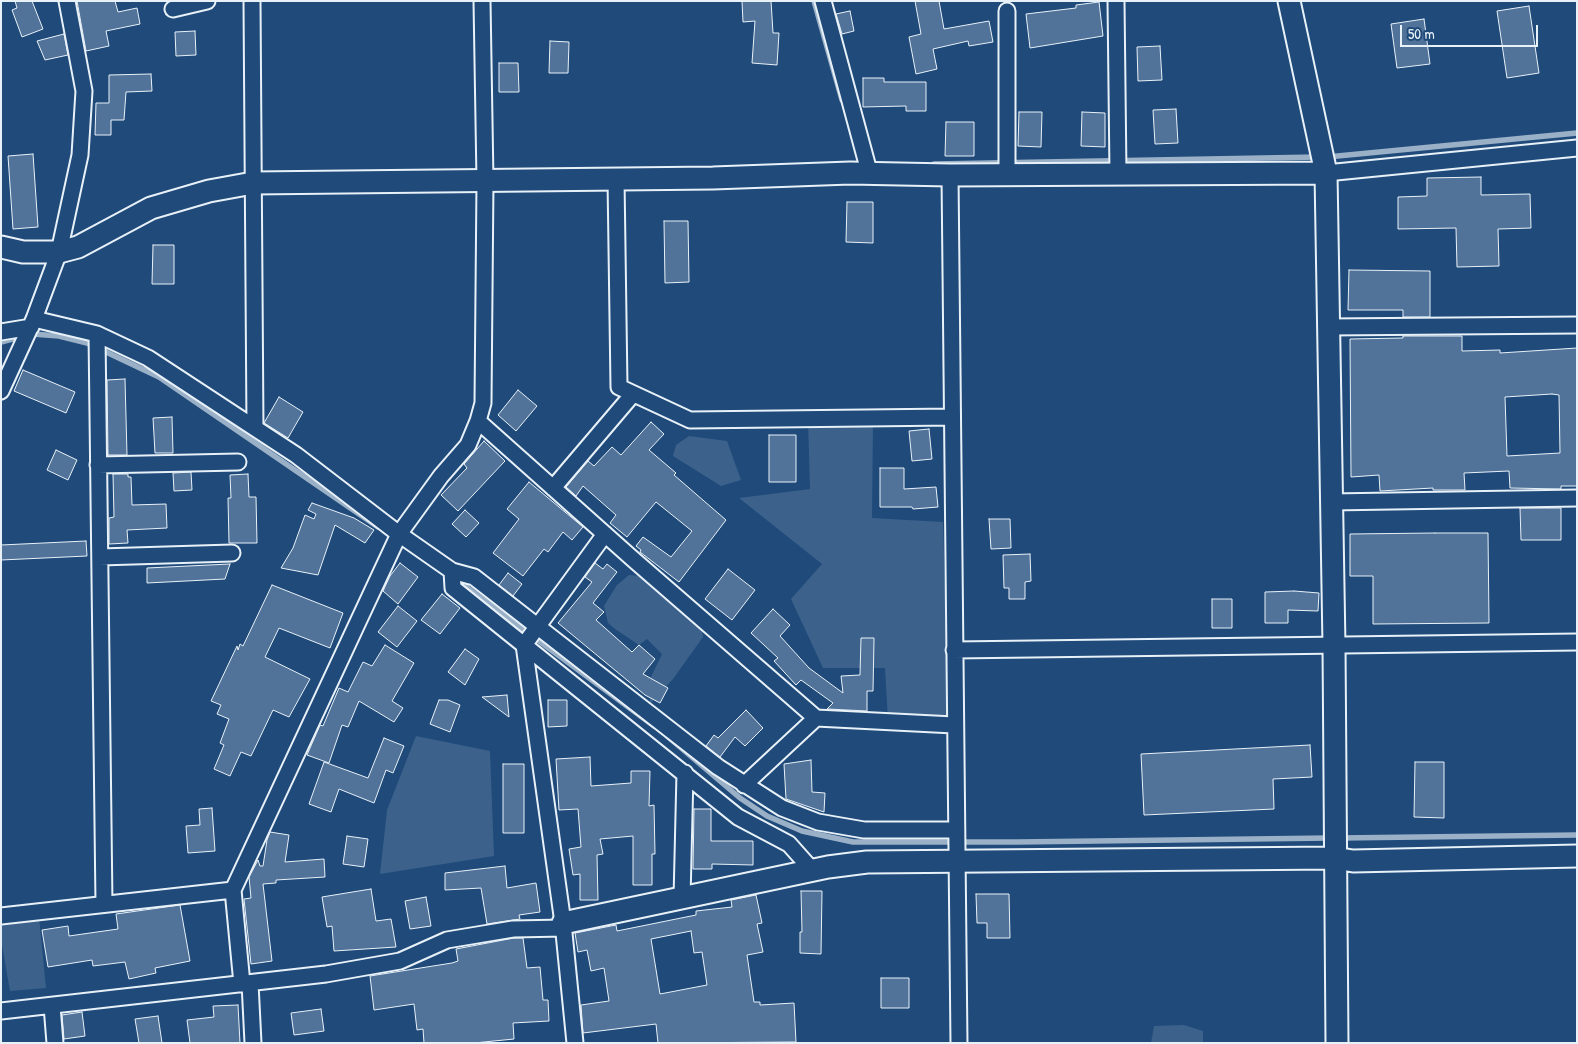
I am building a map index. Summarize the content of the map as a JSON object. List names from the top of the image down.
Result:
{
  "scale_bar": "50 m"
}
